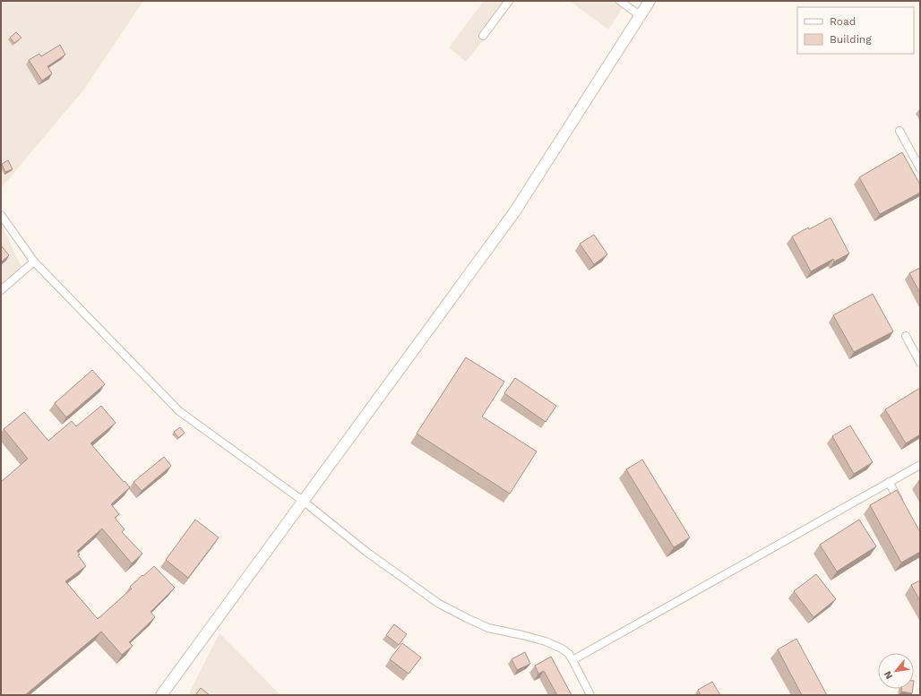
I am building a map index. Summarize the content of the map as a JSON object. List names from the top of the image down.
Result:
{
  "legend": ["Road", "Building"],
  "north": "bottom left"
}
